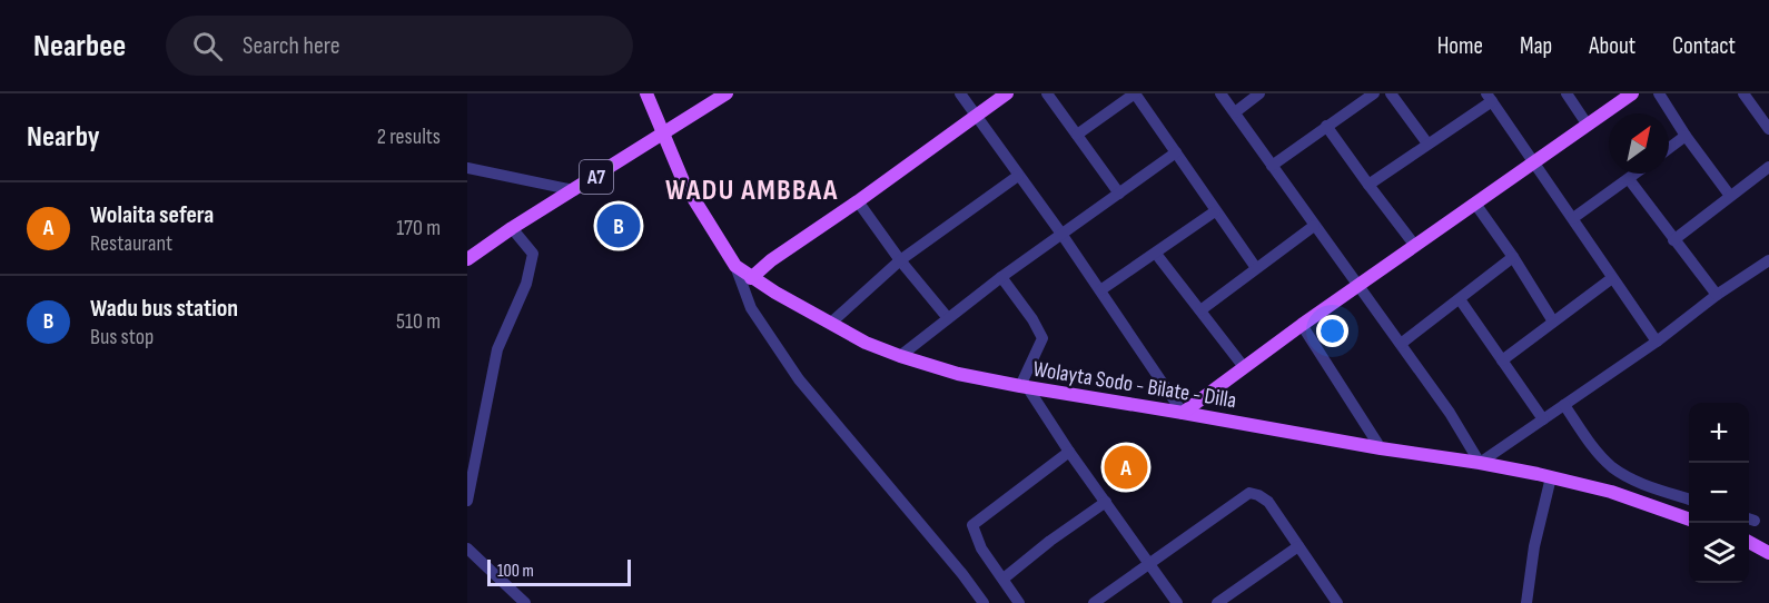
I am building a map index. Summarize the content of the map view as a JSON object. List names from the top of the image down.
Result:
{
  "streets": {
    "main road": ["A7", "Wolayta Sodo - Bilate - Dilla"]
  },
  "crossings": [
    ["A7", "Wolayta Sodo - Bilate - Dilla"]
  ],
  "districts": ["WADU AMBBAA"],
  "scale_bar": "100 m",
  "north": "top right",
  "page": {
    "header": "Nearbee",
    "search": "Search here",
    "nav": [
      "Home",
      "Map",
      "About",
      "Contact"
    ],
    "heading": ["Nearby", "2 results"],
    "list": [
      {
        "mark": "A",
        "name": "Wolaita sefera",
        "note": "Restaurant",
        "value": "170 m"
      },
      {
        "mark": "B",
        "name": "Wadu bus station",
        "note": "Bus stop",
        "value": "510 m"
      }
    ],
    "pins": ["B", "A"],
    "map_buttons": ["+", "−"],
    "scale": "100 m"
  }
}
